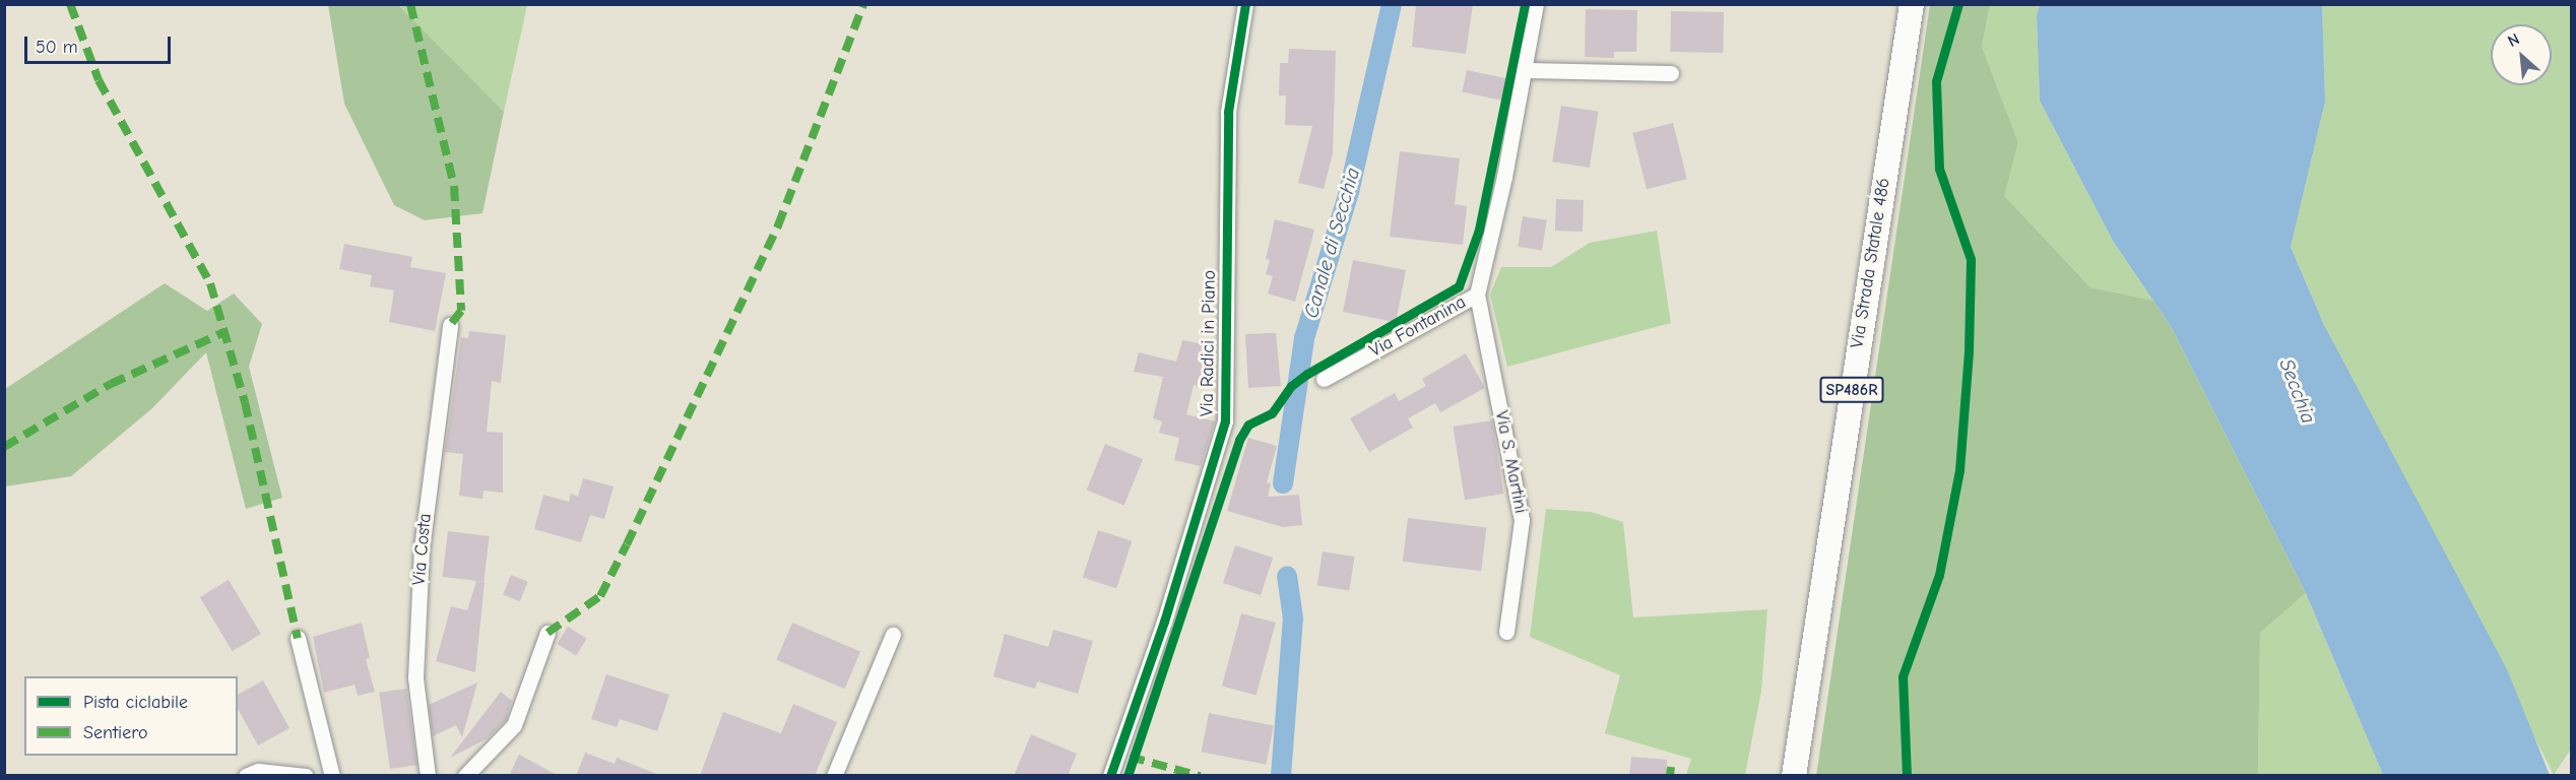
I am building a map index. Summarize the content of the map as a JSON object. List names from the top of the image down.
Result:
{
  "streets": {
    "main road": ["Via Strada Statale 486", "SP486R"],
    "street": [
      "Via Fontanina",
      "Via Radici in Piano",
      "Via S. Martini",
      "Via Costa"
    ]
  },
  "crossings": [
    ["Via Fontanina", "Via S. Martini"]
  ],
  "water": ["Canale di Secchia", "Secchia"],
  "legend": ["Pista ciclabile", "Sentiero"],
  "scale_bar": "50 m",
  "north": "top left"
}
